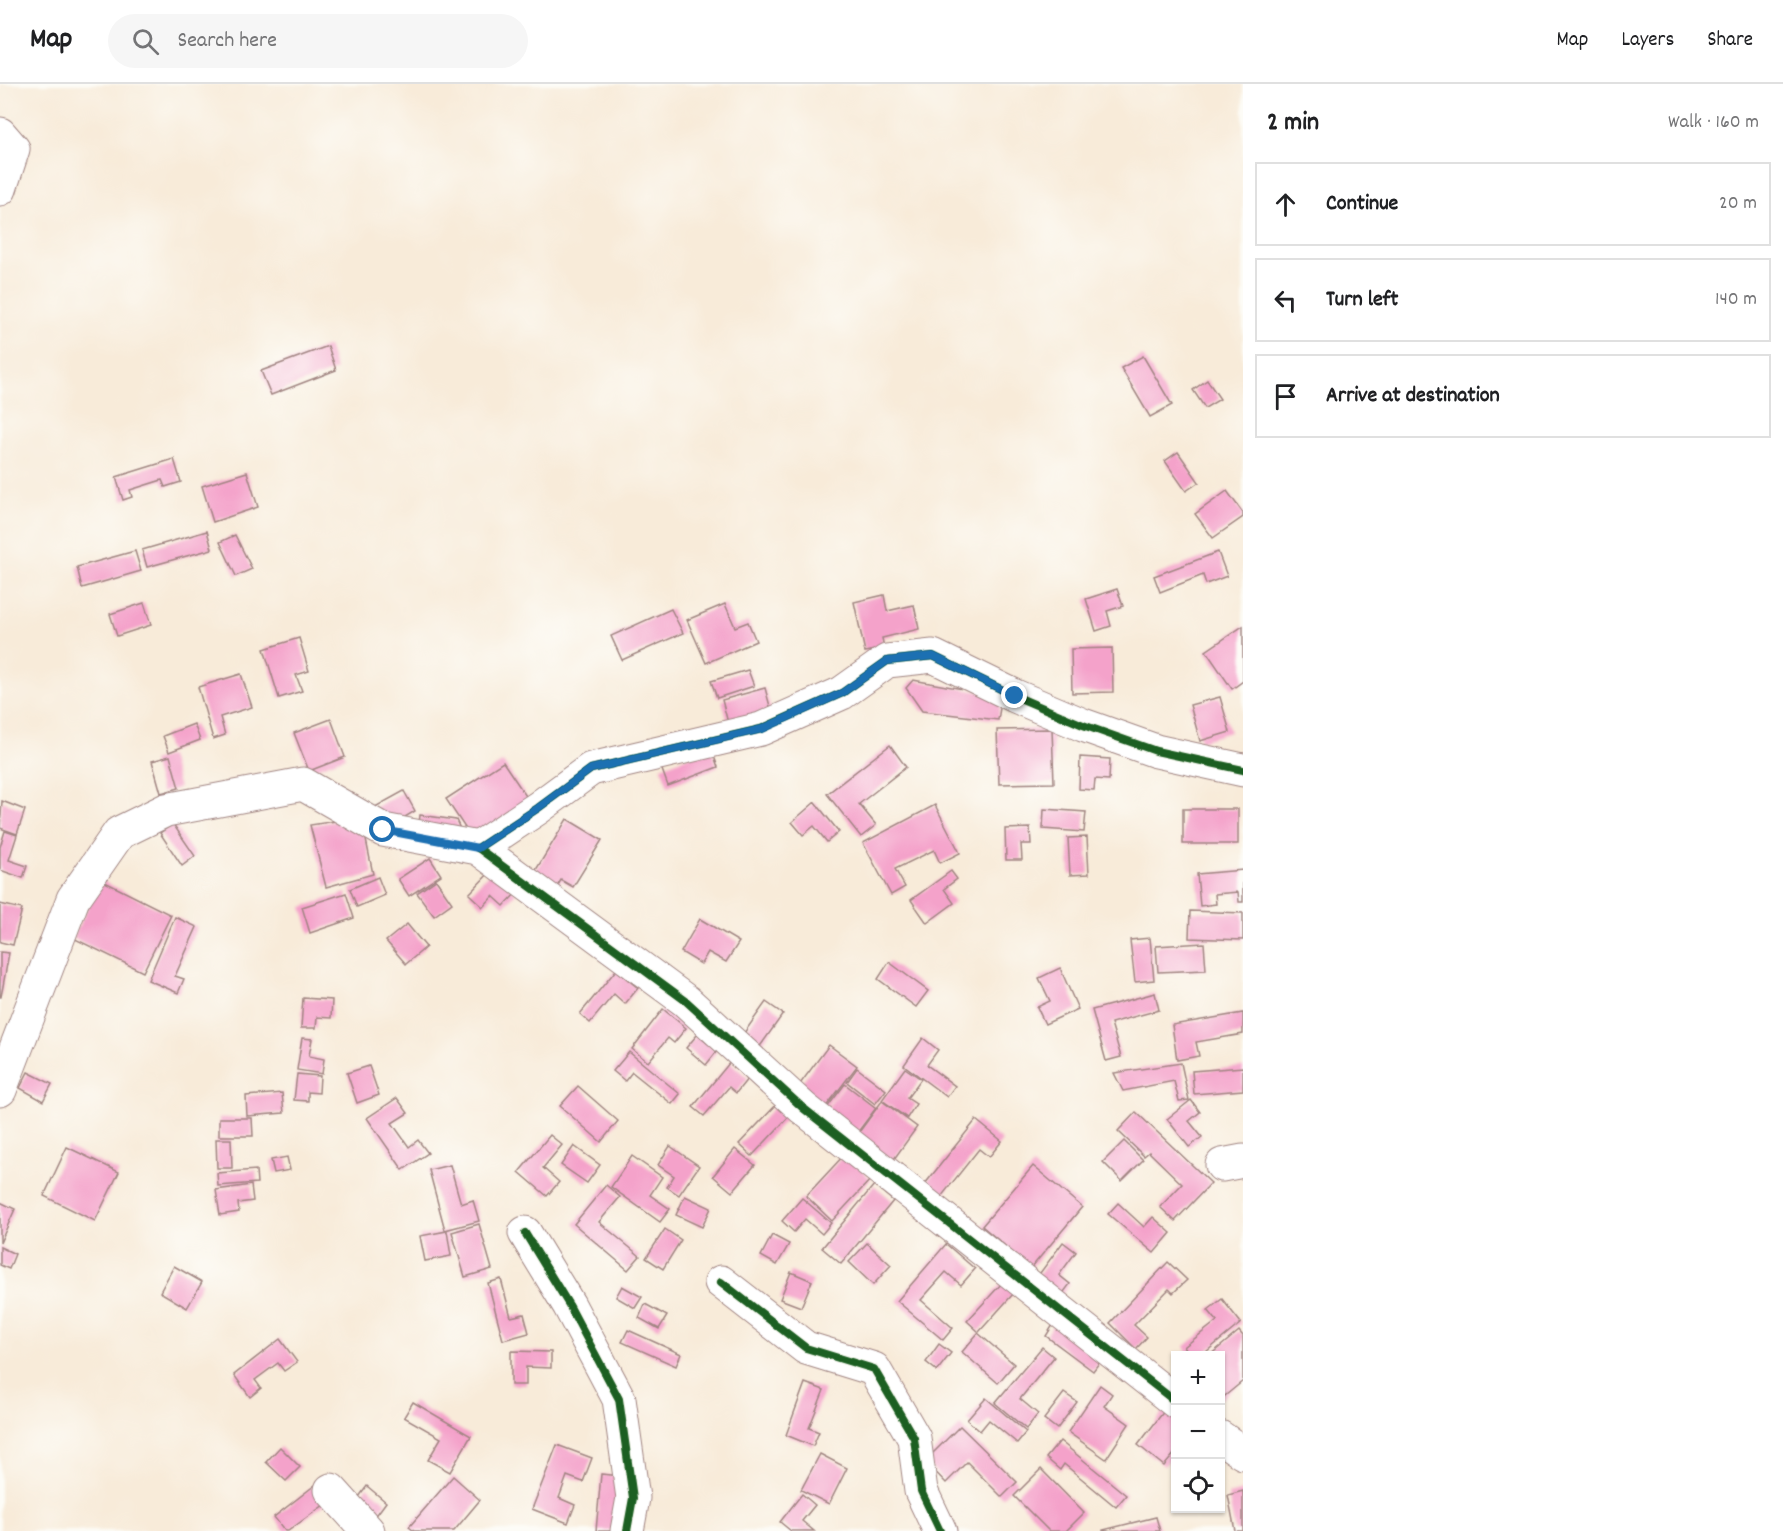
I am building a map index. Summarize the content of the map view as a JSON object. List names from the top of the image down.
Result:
{
  "page": {
    "header": "Map",
    "search": "Search here",
    "nav": ["Map", "Layers", "Share"],
    "heading": ["2 min", "Walk · 160 m"],
    "list": [
      ["Continue", "20 m"],
      ["Turn left", "140 m"],
      "Arrive at destination"
    ],
    "map_buttons": ["+", "−"]
  }
}
